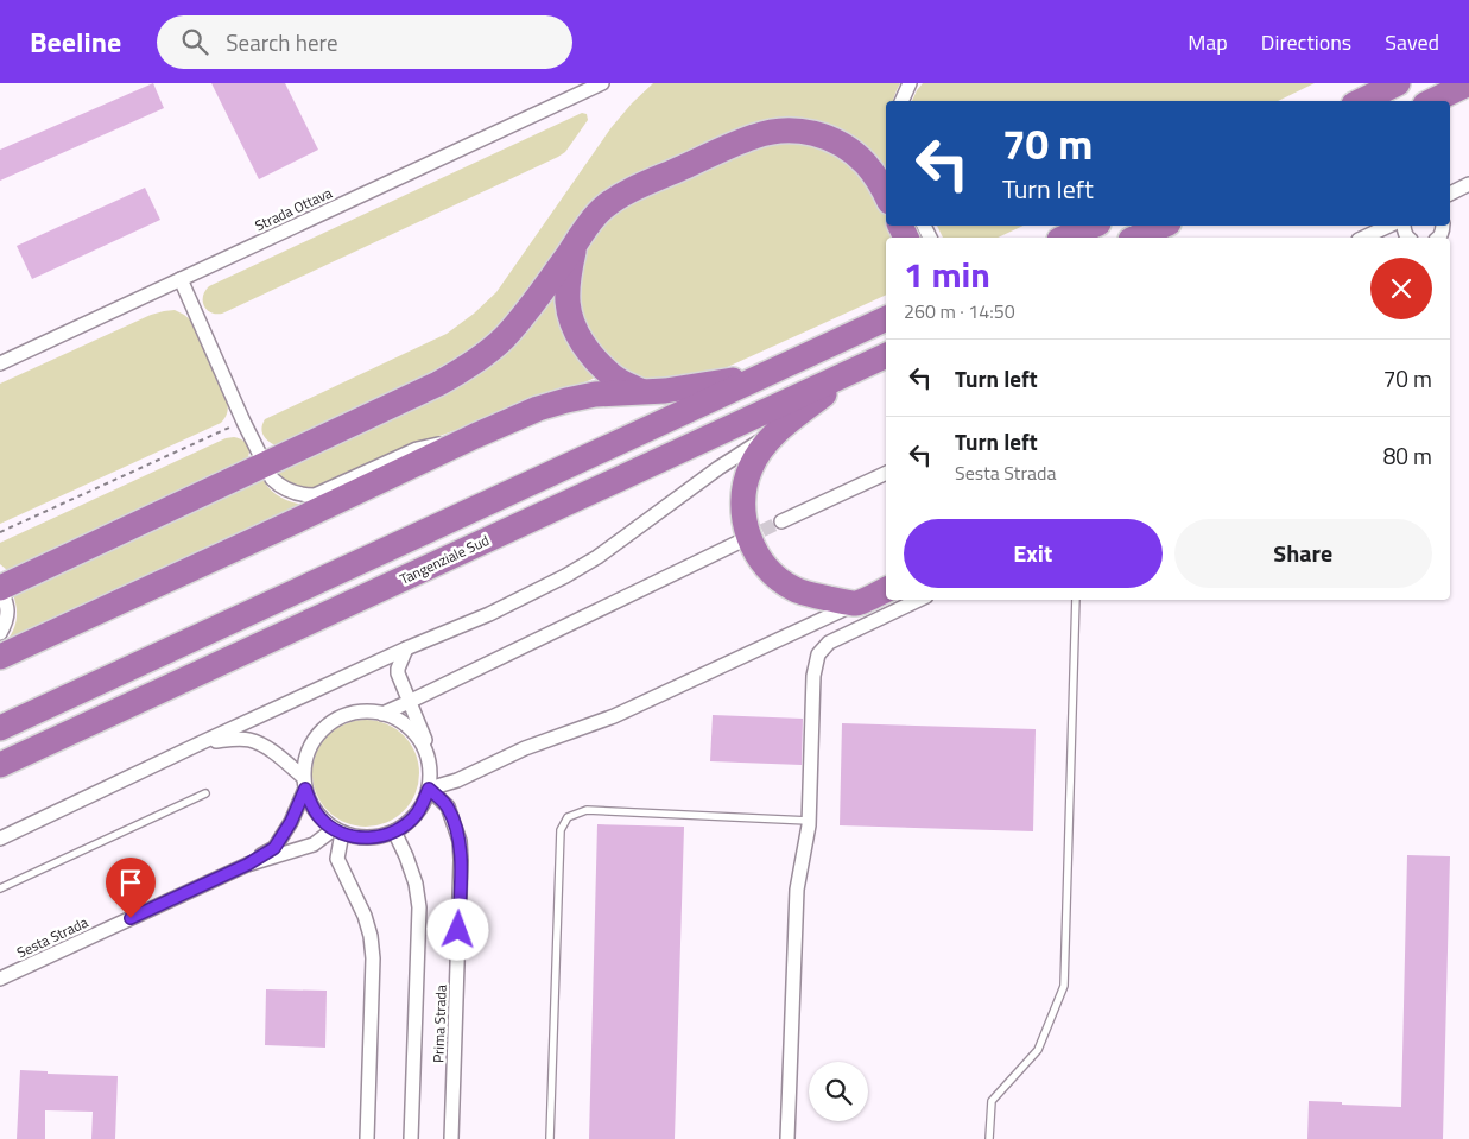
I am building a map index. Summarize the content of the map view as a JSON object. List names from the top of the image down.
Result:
{
  "streets": {
    "highway": ["Tangenziale Sud"],
    "street": ["Strada Ottava", "Sesta Strada", "Prima Strada"]
  },
  "crossings": [
    ["Sesta Strada", "Prima Strada"]
  ],
  "page": {
    "header": "Beeline",
    "search": "Search here",
    "nav": ["Map", "Directions", "Saved"],
    "turn": ["70 m", "Turn left"],
    "heading": ["1 min", "260 m · 14:50"],
    "list": [
      {
        "name": "Turn left",
        "value": "70 m"
      },
      {
        "name": "Turn left",
        "note": "Sesta Strada",
        "value": "80 m"
      }
    ],
    "buttons": ["Exit", "Share"]
  }
}
